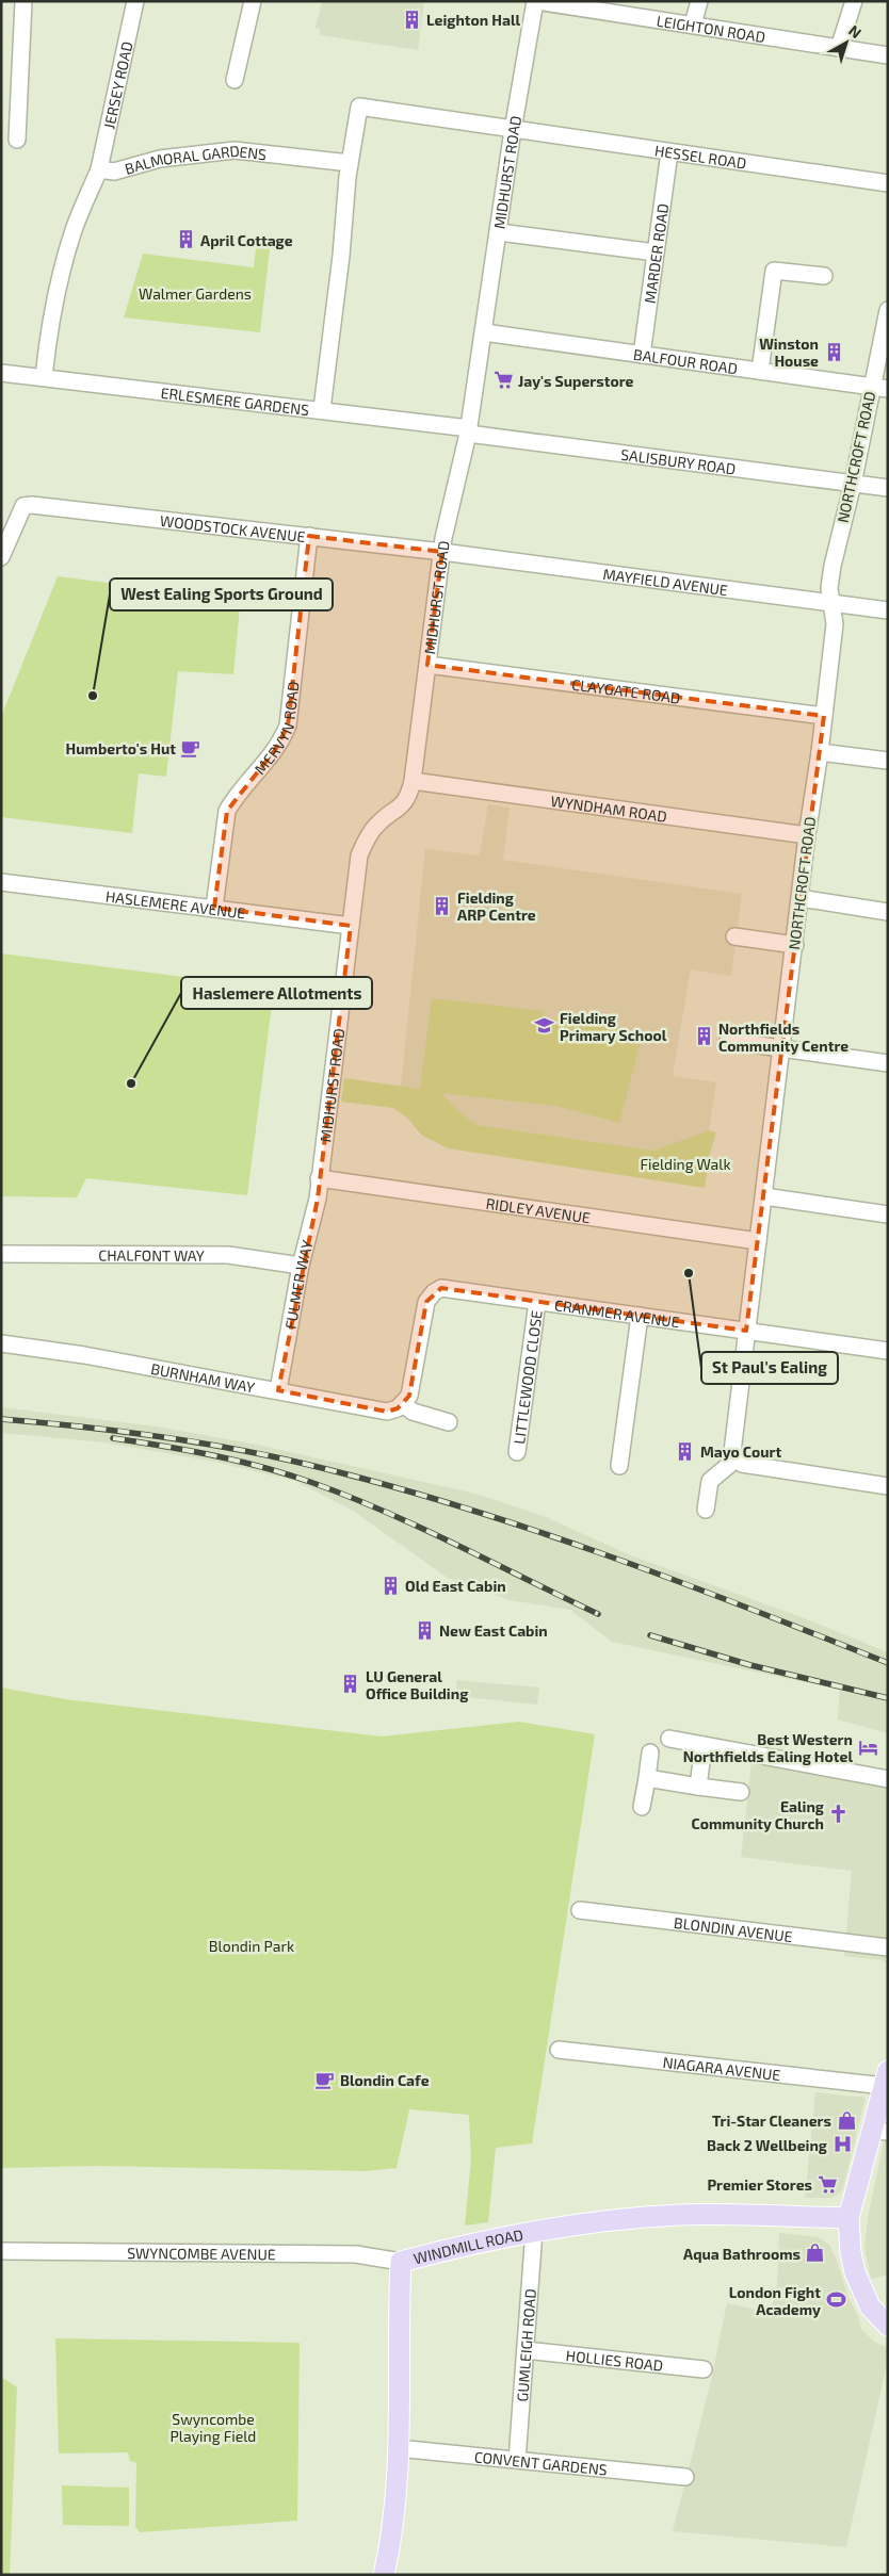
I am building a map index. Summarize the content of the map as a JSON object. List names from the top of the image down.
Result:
{
  "streets": {
    "main road": ["WINDMILL ROAD"],
    "street": [
      "LEIGHTON ROAD",
      "JERSEY ROAD",
      "HESSEL ROAD",
      "BALMORAL GARDENS",
      "MIDHURST ROAD",
      "MARDER ROAD",
      "BALFOUR ROAD",
      "ERLESMERE GARDENS",
      "NORTHCROFT ROAD",
      "SALISBURY ROAD",
      "WOODSTOCK AVENUE",
      "MAYFIELD AVENUE",
      "CLAYGATE ROAD",
      "MERVYN ROAD",
      "WYNDHAM ROAD",
      "HASLEMERE AVENUE",
      "RIDLEY AVENUE",
      "CHALFONT WAY",
      "FULMER WAY",
      "CRANMER AVENUE",
      "BURNHAM WAY",
      "LITTLEWOOD CLOSE",
      "BLONDIN AVENUE",
      "NIAGARA AVENUE",
      "SWYNCOMBE AVENUE",
      "GUMLEIGH ROAD",
      "HOLLIES ROAD",
      "CONVENT GARDENS"
    ]
  },
  "crossings": [
    ["LEIGHTON ROAD", "MIDHURST ROAD"],
    ["JERSEY ROAD", "BALMORAL GARDENS"],
    ["HESSEL ROAD", "BALMORAL GARDENS"],
    ["HESSEL ROAD", "MIDHURST ROAD"],
    ["HESSEL ROAD", "MARDER ROAD"],
    ["MIDHURST ROAD", "BALFOUR ROAD"],
    ["MIDHURST ROAD", "ERLESMERE GARDENS"],
    ["MIDHURST ROAD", "SALISBURY ROAD"],
    ["MIDHURST ROAD", "WOODSTOCK AVENUE"],
    ["MIDHURST ROAD", "MAYFIELD AVENUE"],
    ["MIDHURST ROAD", "CLAYGATE ROAD"],
    ["MIDHURST ROAD", "WYNDHAM ROAD"],
    ["MIDHURST ROAD", "HASLEMERE AVENUE"],
    ["MIDHURST ROAD", "RIDLEY AVENUE"],
    ["MIDHURST ROAD", "FULMER WAY"],
    ["MARDER ROAD", "BALFOUR ROAD"],
    ["BALFOUR ROAD", "NORTHCROFT ROAD"],
    ["ERLESMERE GARDENS", "SALISBURY ROAD"],
    ["NORTHCROFT ROAD", "SALISBURY ROAD"],
    ["NORTHCROFT ROAD", "MAYFIELD AVENUE"],
    ["NORTHCROFT ROAD", "CLAYGATE ROAD"],
    ["NORTHCROFT ROAD", "WYNDHAM ROAD"],
    ["NORTHCROFT ROAD", "RIDLEY AVENUE"],
    ["NORTHCROFT ROAD", "CRANMER AVENUE"],
    ["WOODSTOCK AVENUE", "MAYFIELD AVENUE"],
    ["WOODSTOCK AVENUE", "MERVYN ROAD"],
    ["MERVYN ROAD", "HASLEMERE AVENUE"],
    ["RIDLEY AVENUE", "FULMER WAY"],
    ["CHALFONT WAY", "FULMER WAY"],
    ["FULMER WAY", "BURNHAM WAY"],
    ["CRANMER AVENUE", "BURNHAM WAY"],
    ["CRANMER AVENUE", "LITTLEWOOD CLOSE"],
    ["WINDMILL ROAD", "SWYNCOMBE AVENUE"],
    ["WINDMILL ROAD", "GUMLEIGH ROAD"],
    ["WINDMILL ROAD", "CONVENT GARDENS"],
    ["GUMLEIGH ROAD", "HOLLIES ROAD"],
    ["GUMLEIGH ROAD", "CONVENT GARDENS"]
  ],
  "parks": [
    "Walmer Gardens",
    "Fielding Walk",
    "Blondin Park",
    "Swyncombe Playing Field"
  ],
  "places": {
    "building": [
      "Leighton Hall",
      "April Cottage",
      "Winston House",
      "Fielding ARP Centre",
      "Northfields Community Centre",
      "Mayo Court",
      "Old East Cabin",
      "New East Cabin",
      "LU General Office Building"
    ],
    "supermarket": ["Jay's Superstore", "Premier Stores"],
    "other": ["West Ealing Sports Ground", "Haslemere Allotments", "St Paul's Ealing"],
    "cafe": ["Humberto's Hut", "Blondin Cafe"],
    "school or university": ["Fielding Primary School"],
    "hotel": ["Best Western Northfields Ealing Hotel"],
    "church": ["Ealing Community Church"],
    "shop": ["Tri-Star Cleaners", "Aqua Bathrooms"],
    "hospital": ["Back 2 Wellbeing"],
    "sports": ["London Fight Academy"]
  },
  "north": "top right"
}
